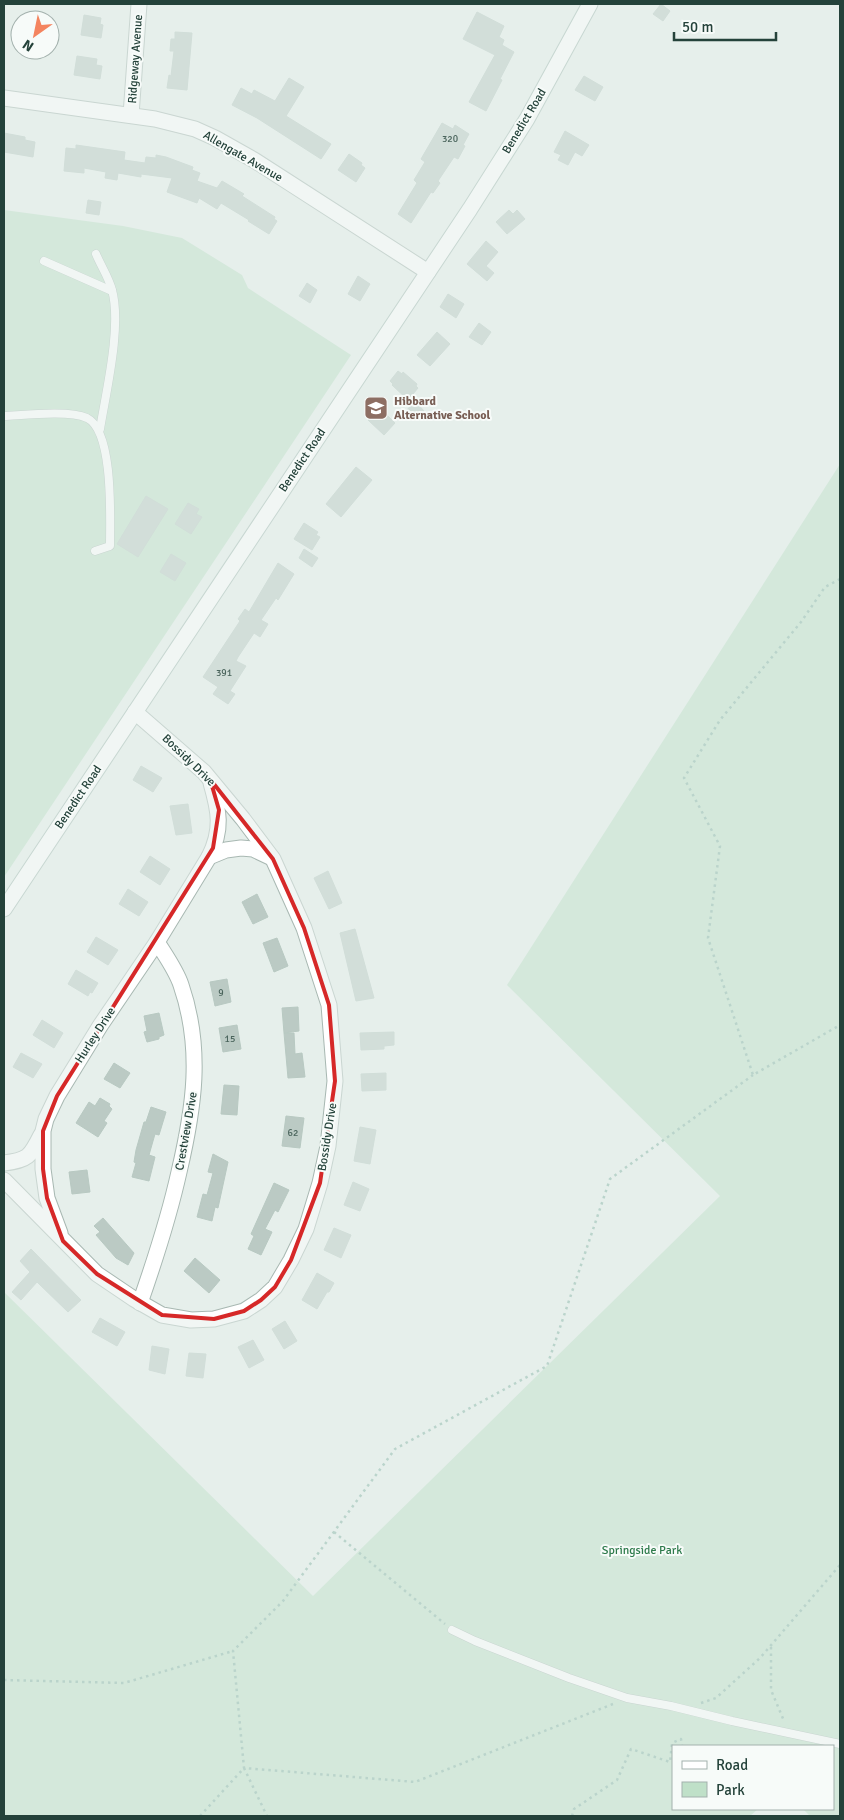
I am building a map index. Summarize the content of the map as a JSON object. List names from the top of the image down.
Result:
{
  "streets": {
    "street": [
      "Ridgeway Avenue",
      "Benedict Road",
      "Allengate Avenue",
      "Bossidy Drive",
      "Hurley Drive",
      "Crestview Drive"
    ]
  },
  "crossings": [
    ["Ridgeway Avenue", "Allengate Avenue"],
    ["Benedict Road", "Allengate Avenue"],
    ["Benedict Road", "Bossidy Drive"],
    ["Bossidy Drive", "Hurley Drive"],
    ["Bossidy Drive", "Crestview Drive"],
    ["Hurley Drive", "Crestview Drive"]
  ],
  "parks": ["Springside Park"],
  "places": {
    "school or university": ["Hibbard Alternative School"]
  },
  "house_numbers": [
    "320",
    "391",
    "9",
    "15",
    "62"
  ],
  "legend": ["Road", "Park"],
  "scale_bar": "50 m",
  "north": "bottom left"
}
